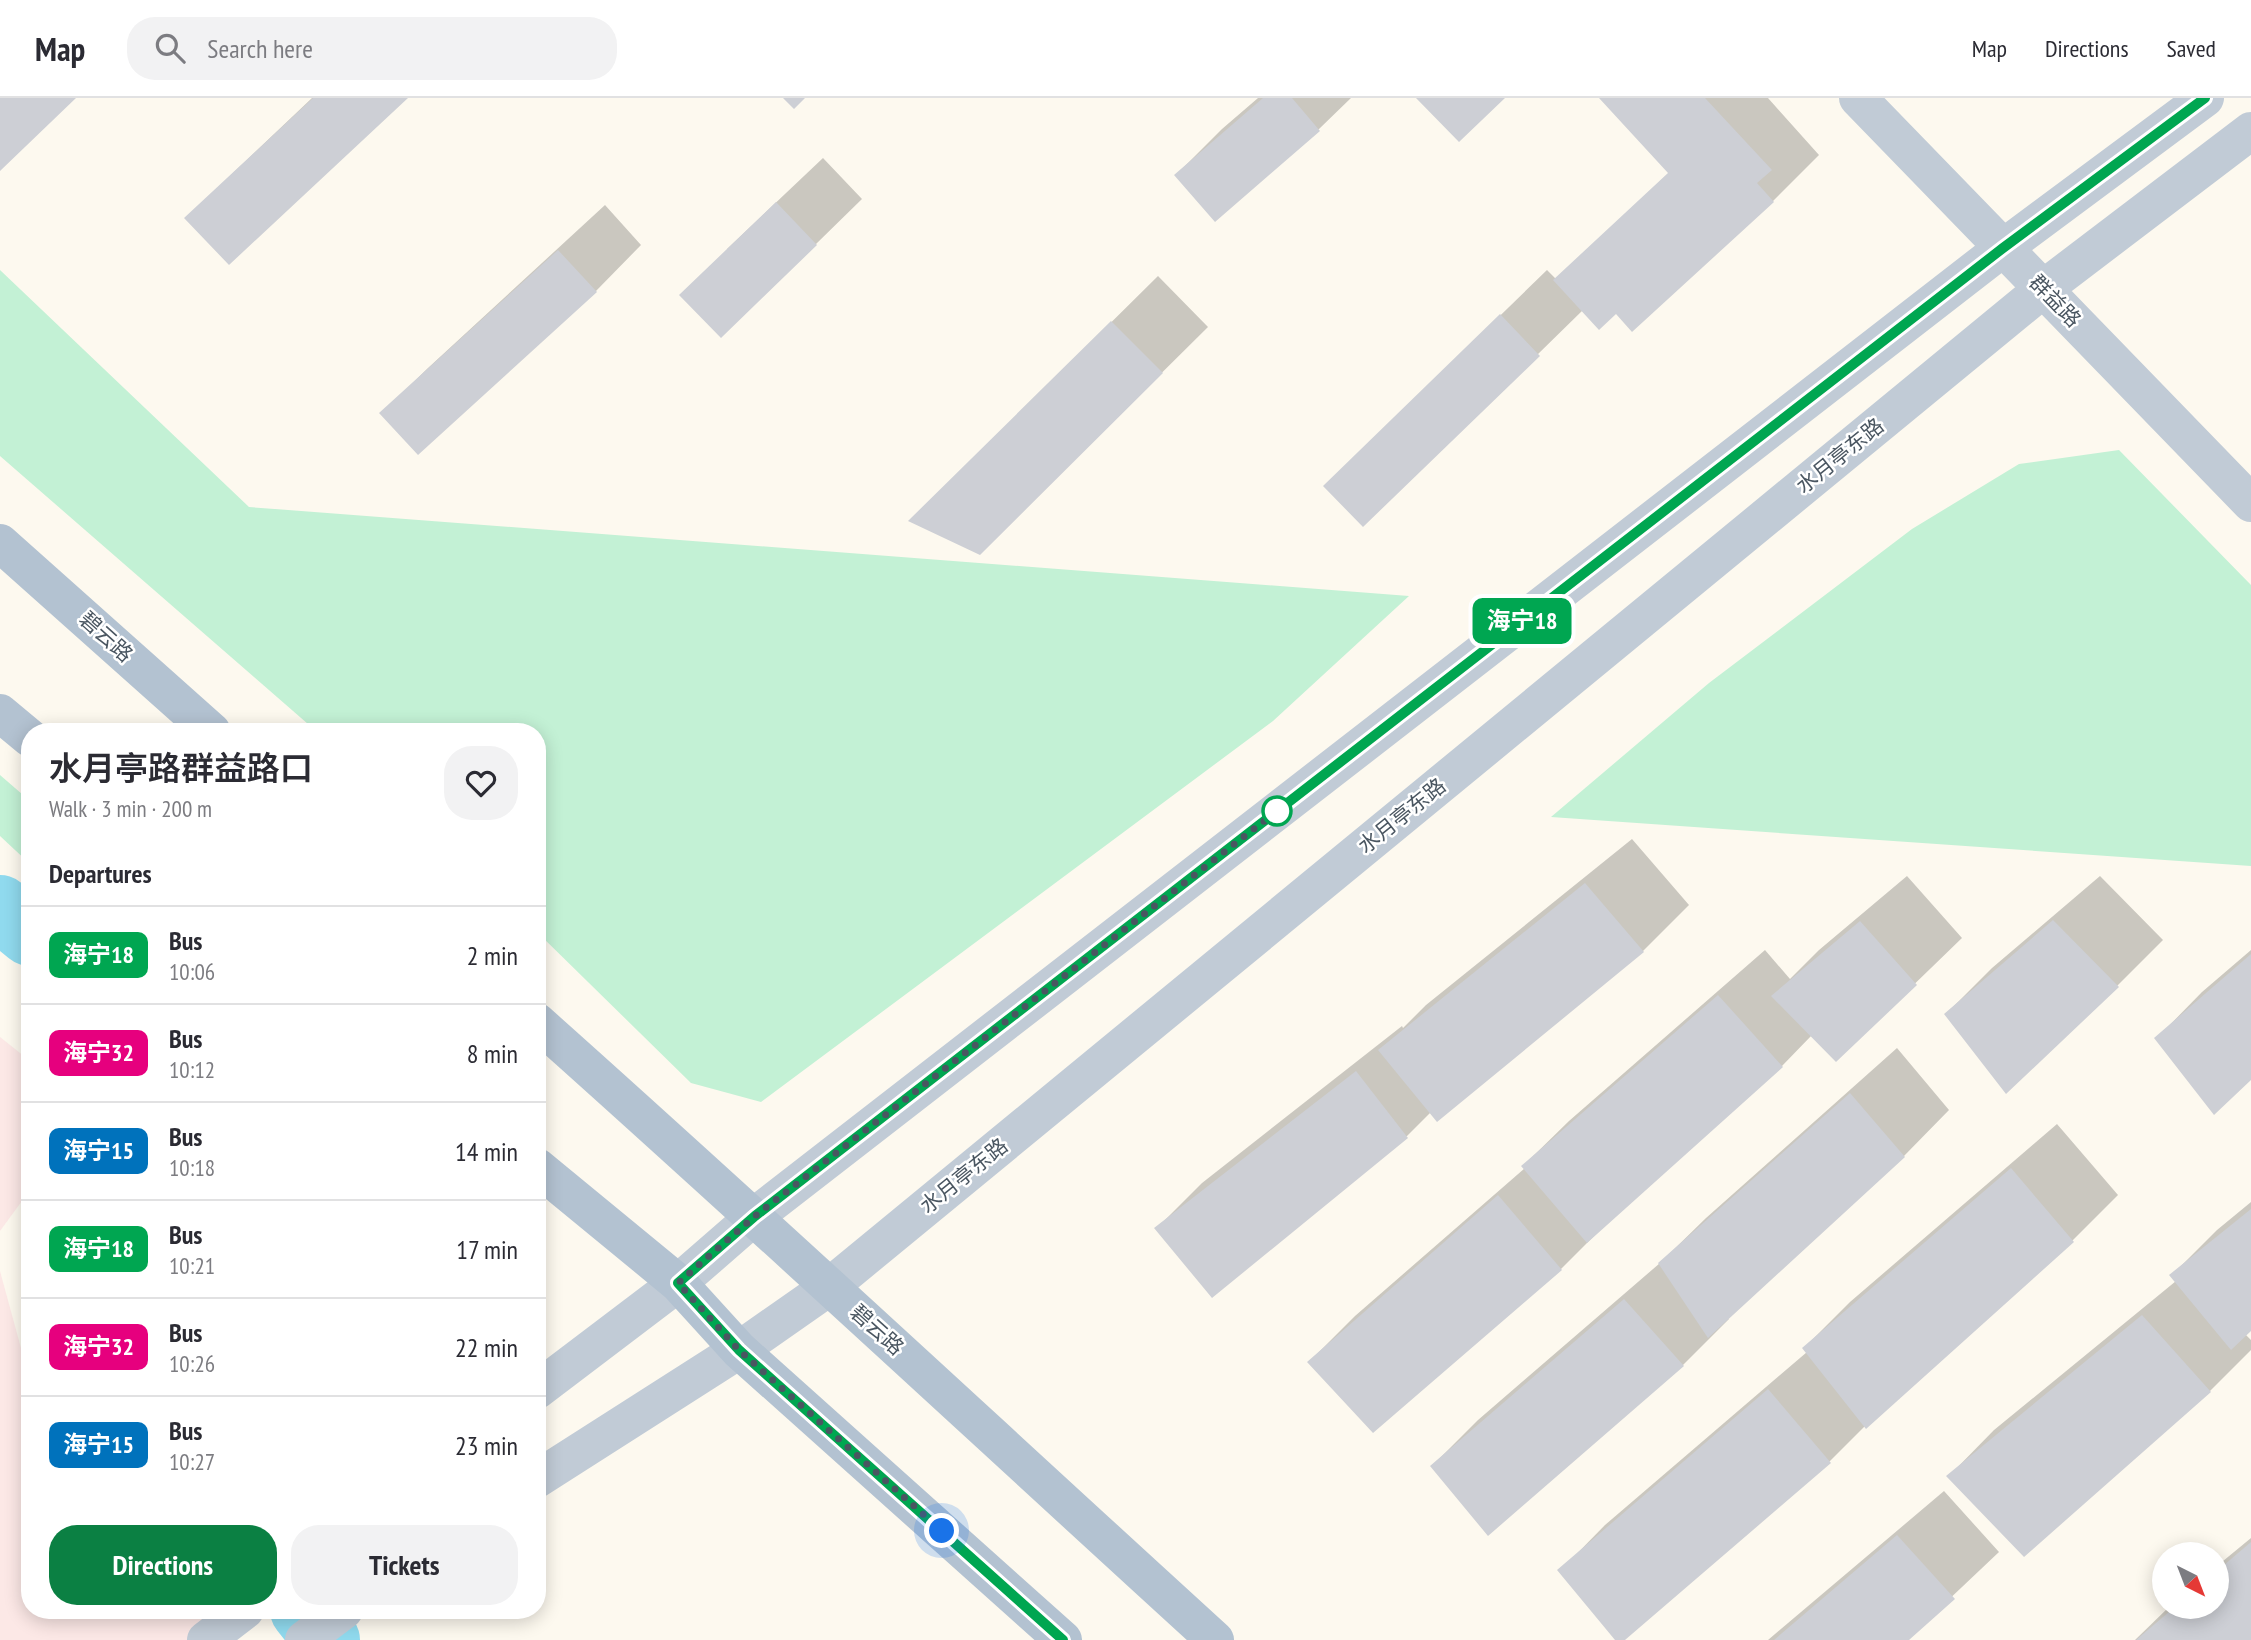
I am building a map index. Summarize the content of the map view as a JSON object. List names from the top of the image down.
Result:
{
  "streets": {
    "main road": ["群益路", "水月亭东路", "碧云路"]
  },
  "crossings": [
    ["群益路", "水月亭东路"],
    ["水月亭东路", "碧云路"]
  ],
  "lines": ["bus line 海宁18"],
  "north": "bottom right",
  "page": {
    "header": "Map",
    "search": "Search here",
    "nav": ["Map", "Directions", "Saved"],
    "on_map": "海宁18",
    "heading": [
      ["水月亭路群益路口", "Walk · 3 min · 200 m"],
      "Departures"
    ],
    "list": [
      {
        "mark": "海宁18",
        "name": "Bus",
        "note": "10:06",
        "value": "2 min"
      },
      {
        "mark": "海宁32",
        "name": "Bus",
        "note": "10:12",
        "value": "8 min"
      },
      {
        "mark": "海宁15",
        "name": "Bus",
        "note": "10:18",
        "value": "14 min"
      },
      {
        "mark": "海宁18",
        "name": "Bus",
        "note": "10:21",
        "value": "17 min"
      },
      {
        "mark": "海宁32",
        "name": "Bus",
        "note": "10:26",
        "value": "22 min"
      },
      {
        "mark": "海宁15",
        "name": "Bus",
        "note": "10:27",
        "value": "23 min"
      }
    ],
    "buttons": ["Directions", "Tickets"]
  }
}
